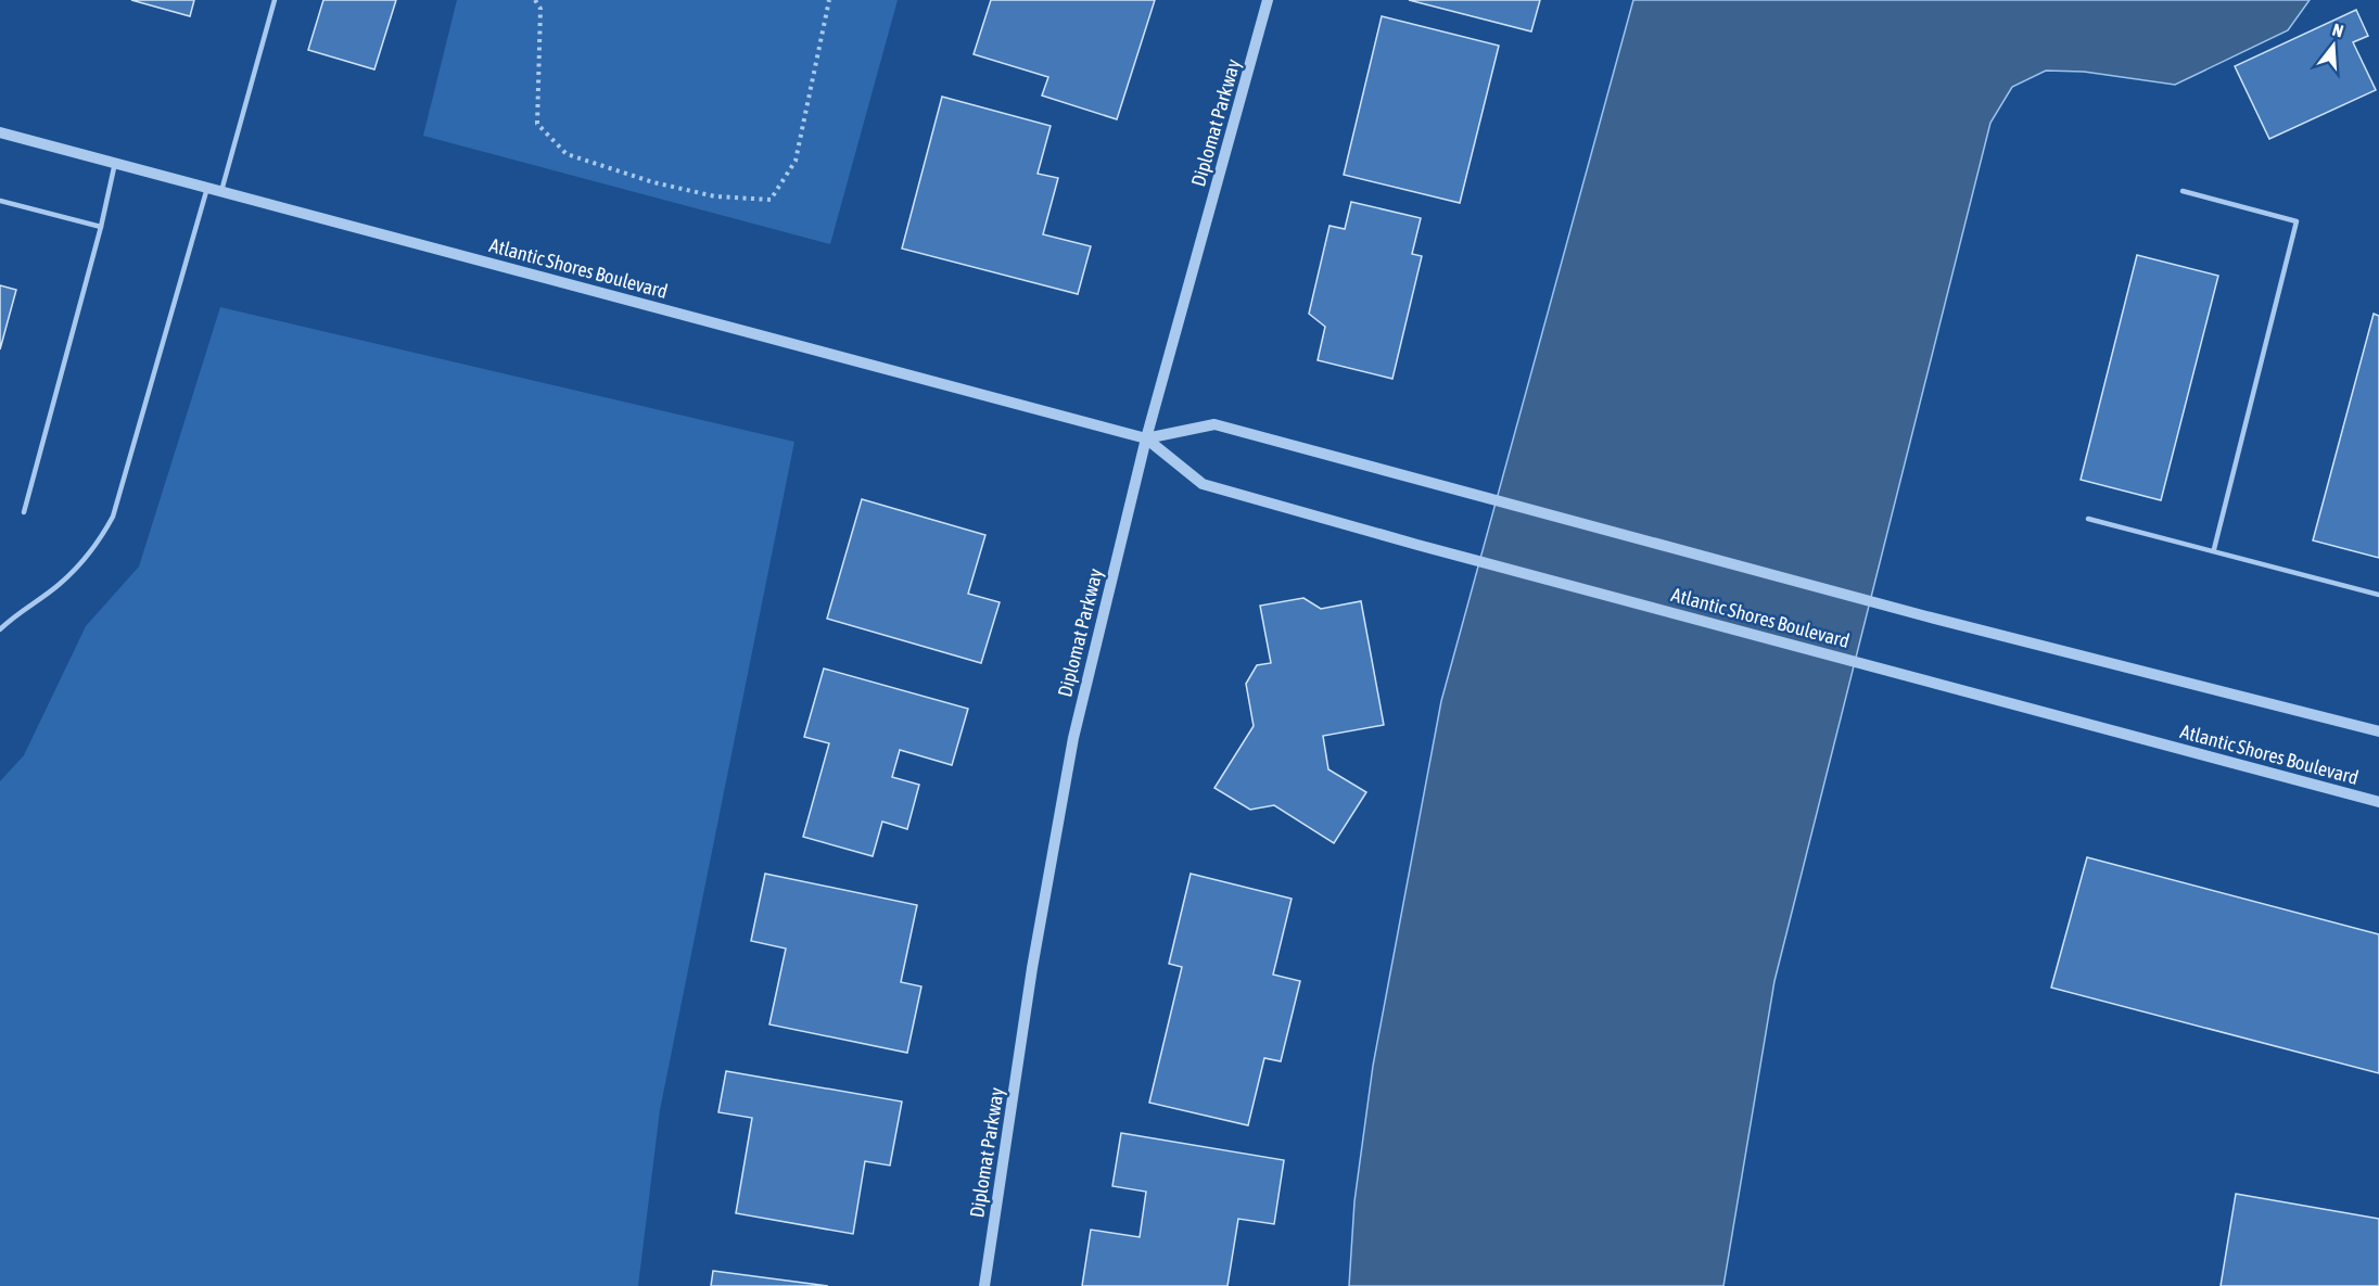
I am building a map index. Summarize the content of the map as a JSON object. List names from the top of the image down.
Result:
{
  "streets": {
    "street": ["Diplomat Parkway", "Atlantic Shores Boulevard"]
  },
  "crossings": [
    ["Diplomat Parkway", "Atlantic Shores Boulevard"]
  ],
  "north": "top"
}
